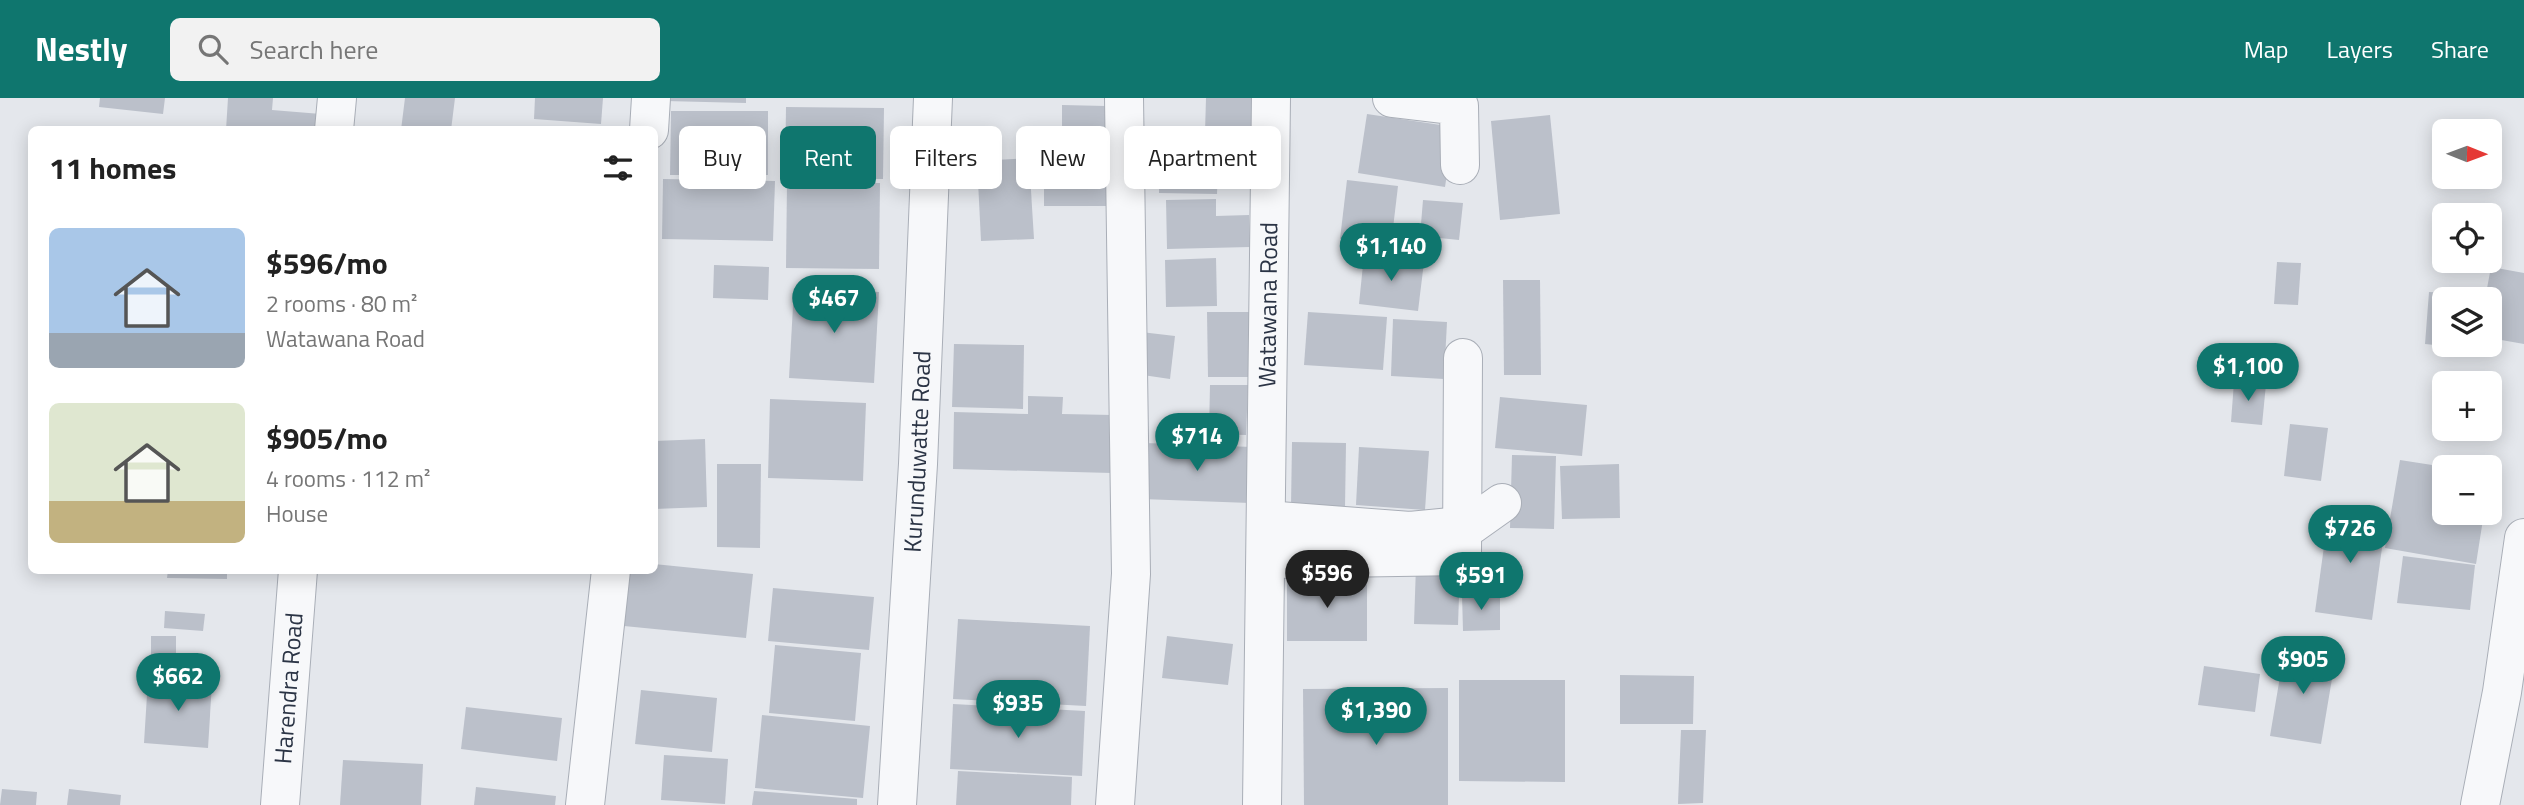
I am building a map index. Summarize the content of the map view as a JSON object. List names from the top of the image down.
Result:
{
  "streets": {
    "street": ["Watawana Road", "Kurunduwatte Road", "Harendra Road"]
  },
  "north": "right",
  "page": {
    "header": "Nestly",
    "search": "Search here",
    "nav": ["Map", "Layers", "Share"],
    "map_buttons": ["+", "−"],
    "chip": [
      "Buy",
      "Rent",
      "Filters",
      "New",
      "Apartment"
    ],
    "heading": "11 homes",
    "list": [
      {
        "name": "$596/mo",
        "note": "2 rooms · 80 m² · Watawana Road"
      },
      {
        "name": "$905/mo",
        "note": "4 rooms · 112 m² · House"
      }
    ],
    "price": [
      "$1,140",
      "$467",
      "$1,100",
      "$714",
      "$726",
      "$596",
      "$591",
      "$905",
      "$662",
      "$935",
      "$1,390"
    ]
  }
}
